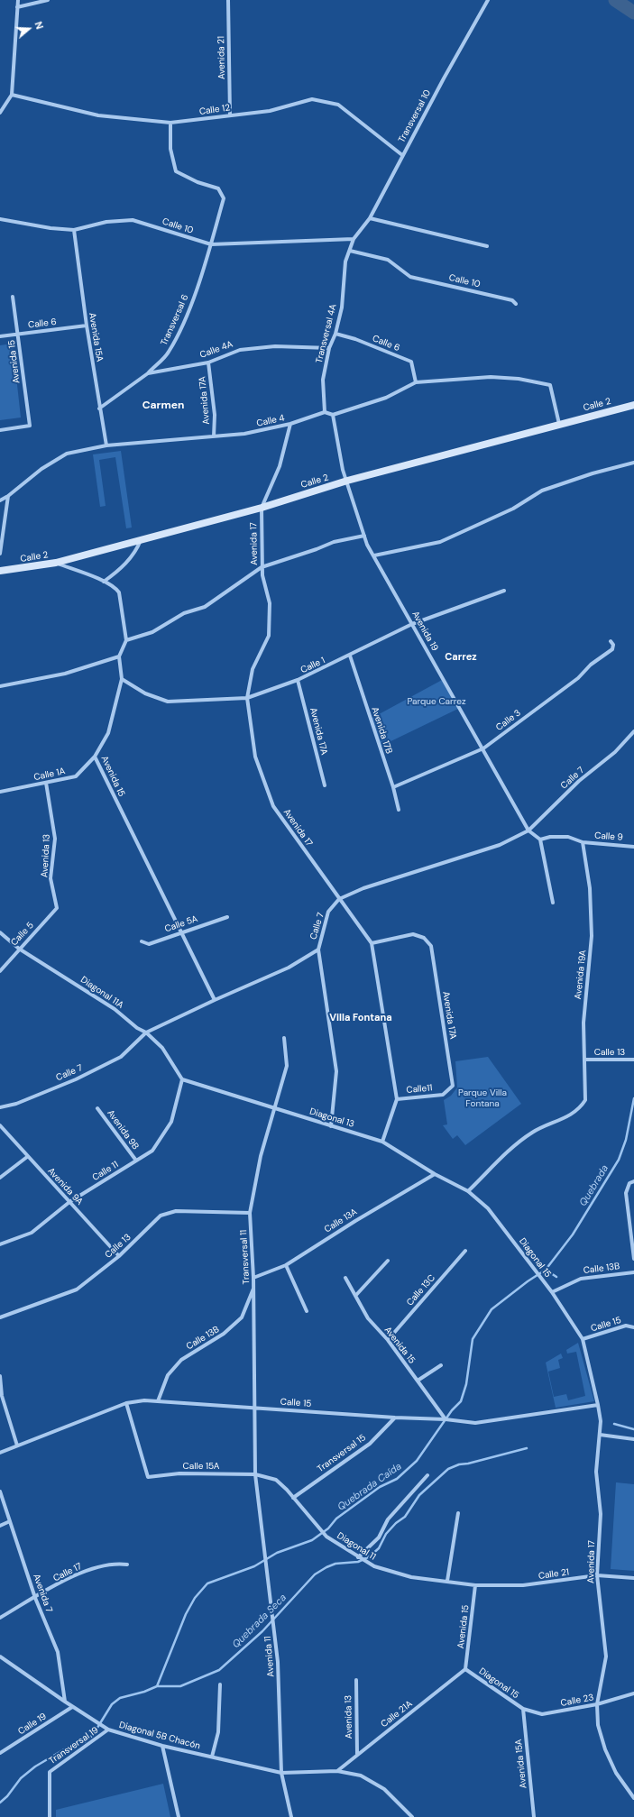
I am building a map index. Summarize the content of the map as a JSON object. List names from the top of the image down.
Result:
{
  "streets": {
    "street": [
      "Avenida 21",
      "Calle 12",
      "Transversal 10",
      "Calle 10",
      "Transversal 6",
      "Calle 6",
      "Transversal 4A",
      "Avenida 15A",
      "Calle 4A",
      "Avenida 15",
      "Avenida 17A",
      "Calle 2",
      "Calle 4",
      "Avenida 17",
      "Avenida 19",
      "Calle 1",
      "Calle 3",
      "Avenida 17B",
      "Calle 1A",
      "Calle 7",
      "Calle 9",
      "Avenida 13",
      "Calle 5A",
      "Calle 5",
      "Avenida 19A",
      "Diagonal 11A",
      "Calle 13",
      "Calle11",
      "Diagonal 13",
      "Avenida 9B",
      "Calle 11",
      "Avenida 9A",
      "Calle 13A",
      "Transversal 11",
      "Diagonal 15",
      "Calle 13B",
      "Calle 13C",
      "Calle 15",
      "Transversal 15",
      "Calle 15A",
      "Diagonal 11",
      "Calle 17",
      "Calle 21",
      "Avenida 7",
      "Avenida 11",
      "Calle 23",
      "Calle 21A",
      "Calle 19",
      "Diagonal 5B Chacón",
      "Transversal 19"
    ]
  },
  "crossings": [
    ["Avenida 21", "Calle 12"],
    ["Calle 12", "Transversal 10"],
    ["Transversal 10", "Calle 10"],
    ["Transversal 10", "Transversal 4A"],
    ["Calle 10", "Transversal 6"],
    ["Calle 10", "Transversal 4A"],
    ["Calle 10", "Avenida 15A"],
    ["Transversal 6", "Calle 4A"],
    ["Calle 6", "Transversal 4A"],
    ["Calle 6", "Avenida 15A"],
    ["Calle 6", "Avenida 15"],
    ["Transversal 4A", "Calle 4A"],
    ["Transversal 4A", "Calle 4"],
    ["Avenida 15A", "Calle 4A"],
    ["Avenida 15A", "Calle 4"],
    ["Avenida 15A", "Diagonal 15"],
    ["Avenida 15A", "Calle 23"],
    ["Calle 4A", "Avenida 17A"],
    ["Avenida 15", "Calle 1"],
    ["Avenida 15", "Calle 1A"],
    ["Avenida 15", "Calle 7"],
    ["Avenida 15", "Calle 5A"],
    ["Avenida 15", "Diagonal 15"],
    ["Avenida 15", "Calle 13C"],
    ["Avenida 15", "Calle 15"],
    ["Avenida 15", "Diagonal 11"],
    ["Avenida 15", "Calle 21"],
    ["Avenida 15", "Calle 21A"],
    ["Avenida 17A", "Calle 4"],
    ["Avenida 17A", "Avenida 17"],
    ["Avenida 17A", "Calle 1"],
    ["Avenida 17A", "Calle11"],
    ["Calle 2", "Avenida 17"],
    ["Calle 2", "Avenida 19"],
    ["Avenida 17", "Calle 1"],
    ["Avenida 17", "Calle 7"],
    ["Avenida 17", "Calle11"],
    ["Avenida 17", "Diagonal 13"],
    ["Avenida 17", "Diagonal 15"],
    ["Avenida 17", "Calle 15"],
    ["Avenida 17", "Calle 21"],
    ["Avenida 17", "Calle 23"],
    ["Avenida 19", "Calle 1"],
    ["Avenida 19", "Calle 3"],
    ["Avenida 19", "Calle 7"],
    ["Avenida 19", "Calle 9"],
    ["Calle 1", "Avenida 17B"],
    ["Calle 3", "Avenida 17B"],
    ["Calle 1A", "Avenida 13"],
    ["Calle 7", "Diagonal 11A"],
    ["Calle 9", "Avenida 19A"],
    ["Avenida 13", "Calle 5"],
    ["Avenida 13", "Calle 21A"],
    ["Calle 5", "Diagonal 11A"],
    ["Avenida 19A", "Calle 13"],
    ["Avenida 19A", "Diagonal 13"],
    ["Avenida 19A", "Diagonal 15"],
    ["Diagonal 11A", "Diagonal 13"],
    ["Diagonal 11A", "Calle 11"],
    ["Calle 13", "Avenida 9A"],
    ["Calle 13", "Transversal 11"],
    ["Diagonal 13", "Calle 11"],
    ["Diagonal 13", "Calle 13A"],
    ["Diagonal 13", "Transversal 11"],
    ["Diagonal 13", "Diagonal 15"],
    ["Avenida 9B", "Calle 11"],
    ["Calle 11", "Avenida 9A"],
    ["Calle 13A", "Transversal 11"],
    ["Transversal 11", "Calle 13B"],
    ["Transversal 11", "Calle 15"],
    ["Transversal 11", "Avenida 11"],
    ["Diagonal 15", "Calle 13B"],
    ["Diagonal 15", "Calle 15"],
    ["Diagonal 15", "Calle 23"],
    ["Diagonal 15", "Calle 21A"],
    ["Calle 13B", "Calle 15"],
    ["Calle 15", "Transversal 15"],
    ["Calle 15", "Calle 15A"],
    ["Calle 15", "Avenida 11"],
    ["Transversal 15", "Diagonal 11"],
    ["Calle 15A", "Diagonal 11"],
    ["Calle 15A", "Avenida 11"],
    ["Diagonal 11", "Calle 21"],
    ["Diagonal 11", "Avenida 11"],
    ["Calle 17", "Avenida 7"],
    ["Avenida 7", "Diagonal 5B Chacón"],
    ["Avenida 11", "Diagonal 5B Chacón"],
    ["Calle 21A", "Diagonal 5B Chacón"],
    ["Calle 19", "Diagonal 5B Chacón"],
    ["Diagonal 5B Chacón", "Transversal 19"]
  ],
  "districts": ["Carmen", "Carrez", "Villa Fontana"],
  "water": ["Quebrada", "Quebrada Caída", "Quebrada Seca"],
  "parks": ["Parque Carrez", "Parque Villa Fontana"],
  "north": "right"
}
